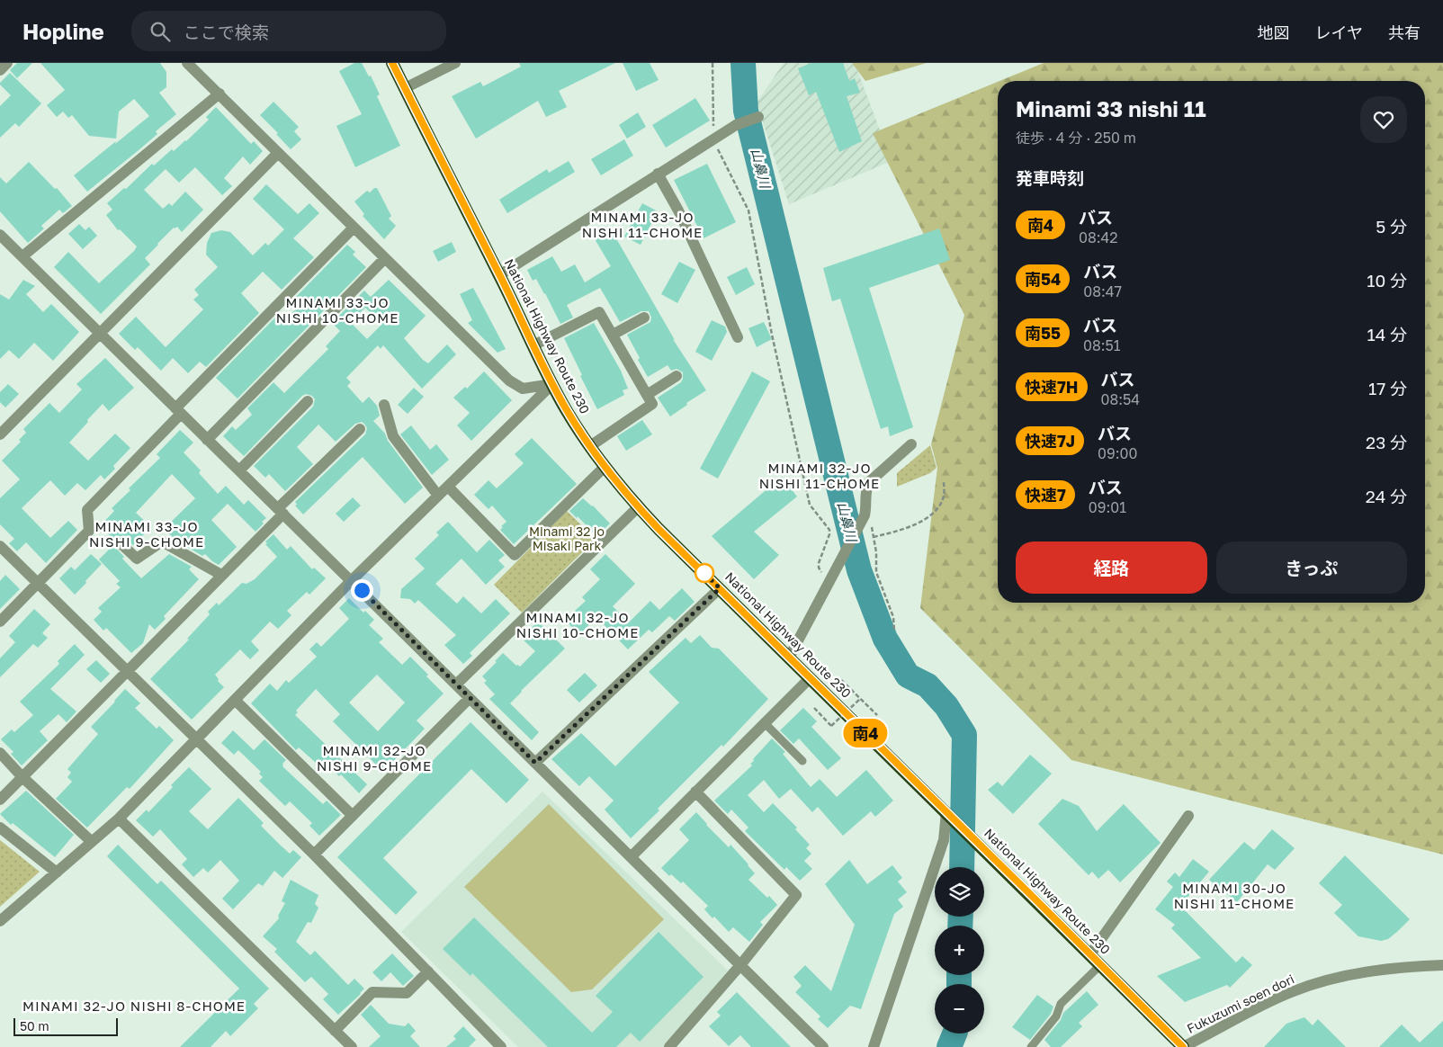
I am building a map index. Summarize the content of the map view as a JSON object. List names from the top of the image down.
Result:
{
  "streets": {
    "highway": ["National Highway Route 230"],
    "street": ["Fukuzumi soen dori"]
  },
  "crossings": [
    ["National Highway Route 230", "Fukuzumi soen dori"]
  ],
  "districts": [
    "MINAMI 33-JO NISHI 11-CHOME",
    "MINAMI 33-JO NISHI 10-CHOME",
    "MINAMI 32-JO NISHI 11-CHOME",
    "MINAMI 33-JO NISHI 9-CHOME",
    "MINAMI 32-JO NISHI 10-CHOME",
    "MINAMI 32-JO NISHI 9-CHOME",
    "MINAMI 30-JO NISHI 11-CHOME",
    "MINAMI 32-JO NISHI 8-CHOME"
  ],
  "water": ["山鼻川"],
  "parks": ["Minami 32 jo Misaki Park"],
  "lines": ["bus line 南4"],
  "scale_bar": "50 m",
  "page": {
    "header": "Hopline",
    "search": "ここで検索",
    "nav": ["地図", "レイヤ", "共有"],
    "on_map": "南4",
    "heading": [
      ["Minami 33 nishi 11", "徒歩 · 4 分 · 250 m"],
      "発車時刻"
    ],
    "list": [
      {
        "mark": "南4",
        "name": "バス",
        "note": "08:42",
        "value": "5 分"
      },
      {
        "mark": "南54",
        "name": "バス",
        "note": "08:47",
        "value": "10 分"
      },
      {
        "mark": "南55",
        "name": "バス",
        "note": "08:51",
        "value": "14 分"
      },
      {
        "mark": "快速7H",
        "name": "バス",
        "note": "08:54",
        "value": "17 分"
      },
      {
        "mark": "快速7J",
        "name": "バス",
        "note": "09:00",
        "value": "23 分"
      },
      {
        "mark": "快速7",
        "name": "バス",
        "note": "09:01",
        "value": "24 分"
      }
    ],
    "buttons": ["経路", "きっぷ"],
    "map_buttons": ["+", "−"],
    "scale": "50 m"
  }
}
